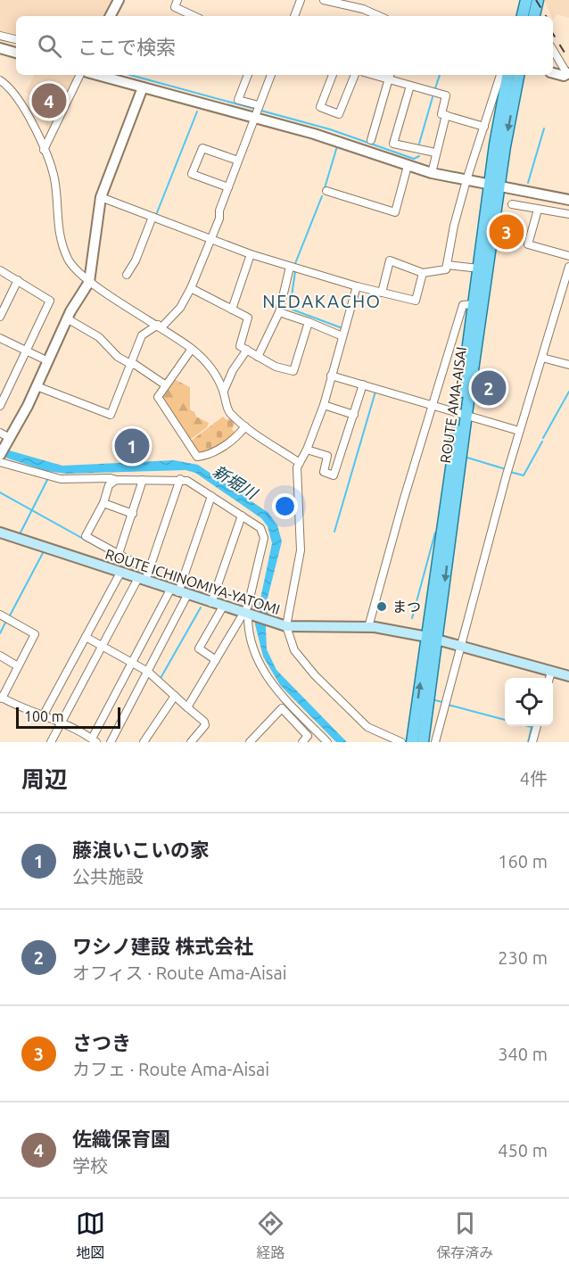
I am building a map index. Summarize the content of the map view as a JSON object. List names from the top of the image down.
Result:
{
  "streets": {
    "main road": ["ROUTE AMA-AISAI", "ROUTE ICHINOMIYA-YATOMI"]
  },
  "crossings": [
    ["ROUTE AMA-AISAI", "ROUTE ICHINOMIYA-YATOMI"]
  ],
  "districts": ["NEDAKACHO"],
  "water": ["新堀川"],
  "places": ["まつ"],
  "scale_bar": "100 m",
  "page": {
    "search": "ここで検索",
    "pins": [
      "4",
      "3",
      "2",
      "1"
    ],
    "scale": "100 m",
    "heading": ["周辺", "4件"],
    "list": [
      {
        "mark": "1",
        "name": "藤浪いこいの家",
        "note": "公共施設",
        "value": "160 m"
      },
      {
        "mark": "2",
        "name": "ワシノ建設 株式会社",
        "note": "オフィス · Route Ama-Aisai",
        "value": "230 m"
      },
      {
        "mark": "3",
        "name": "さつき",
        "note": "カフェ · Route Ama-Aisai",
        "value": "340 m"
      },
      {
        "mark": "4",
        "name": "佐織保育園",
        "note": "学校",
        "value": "450 m"
      }
    ],
    "nav": ["地図", "経路", "保存済み"]
  }
}
